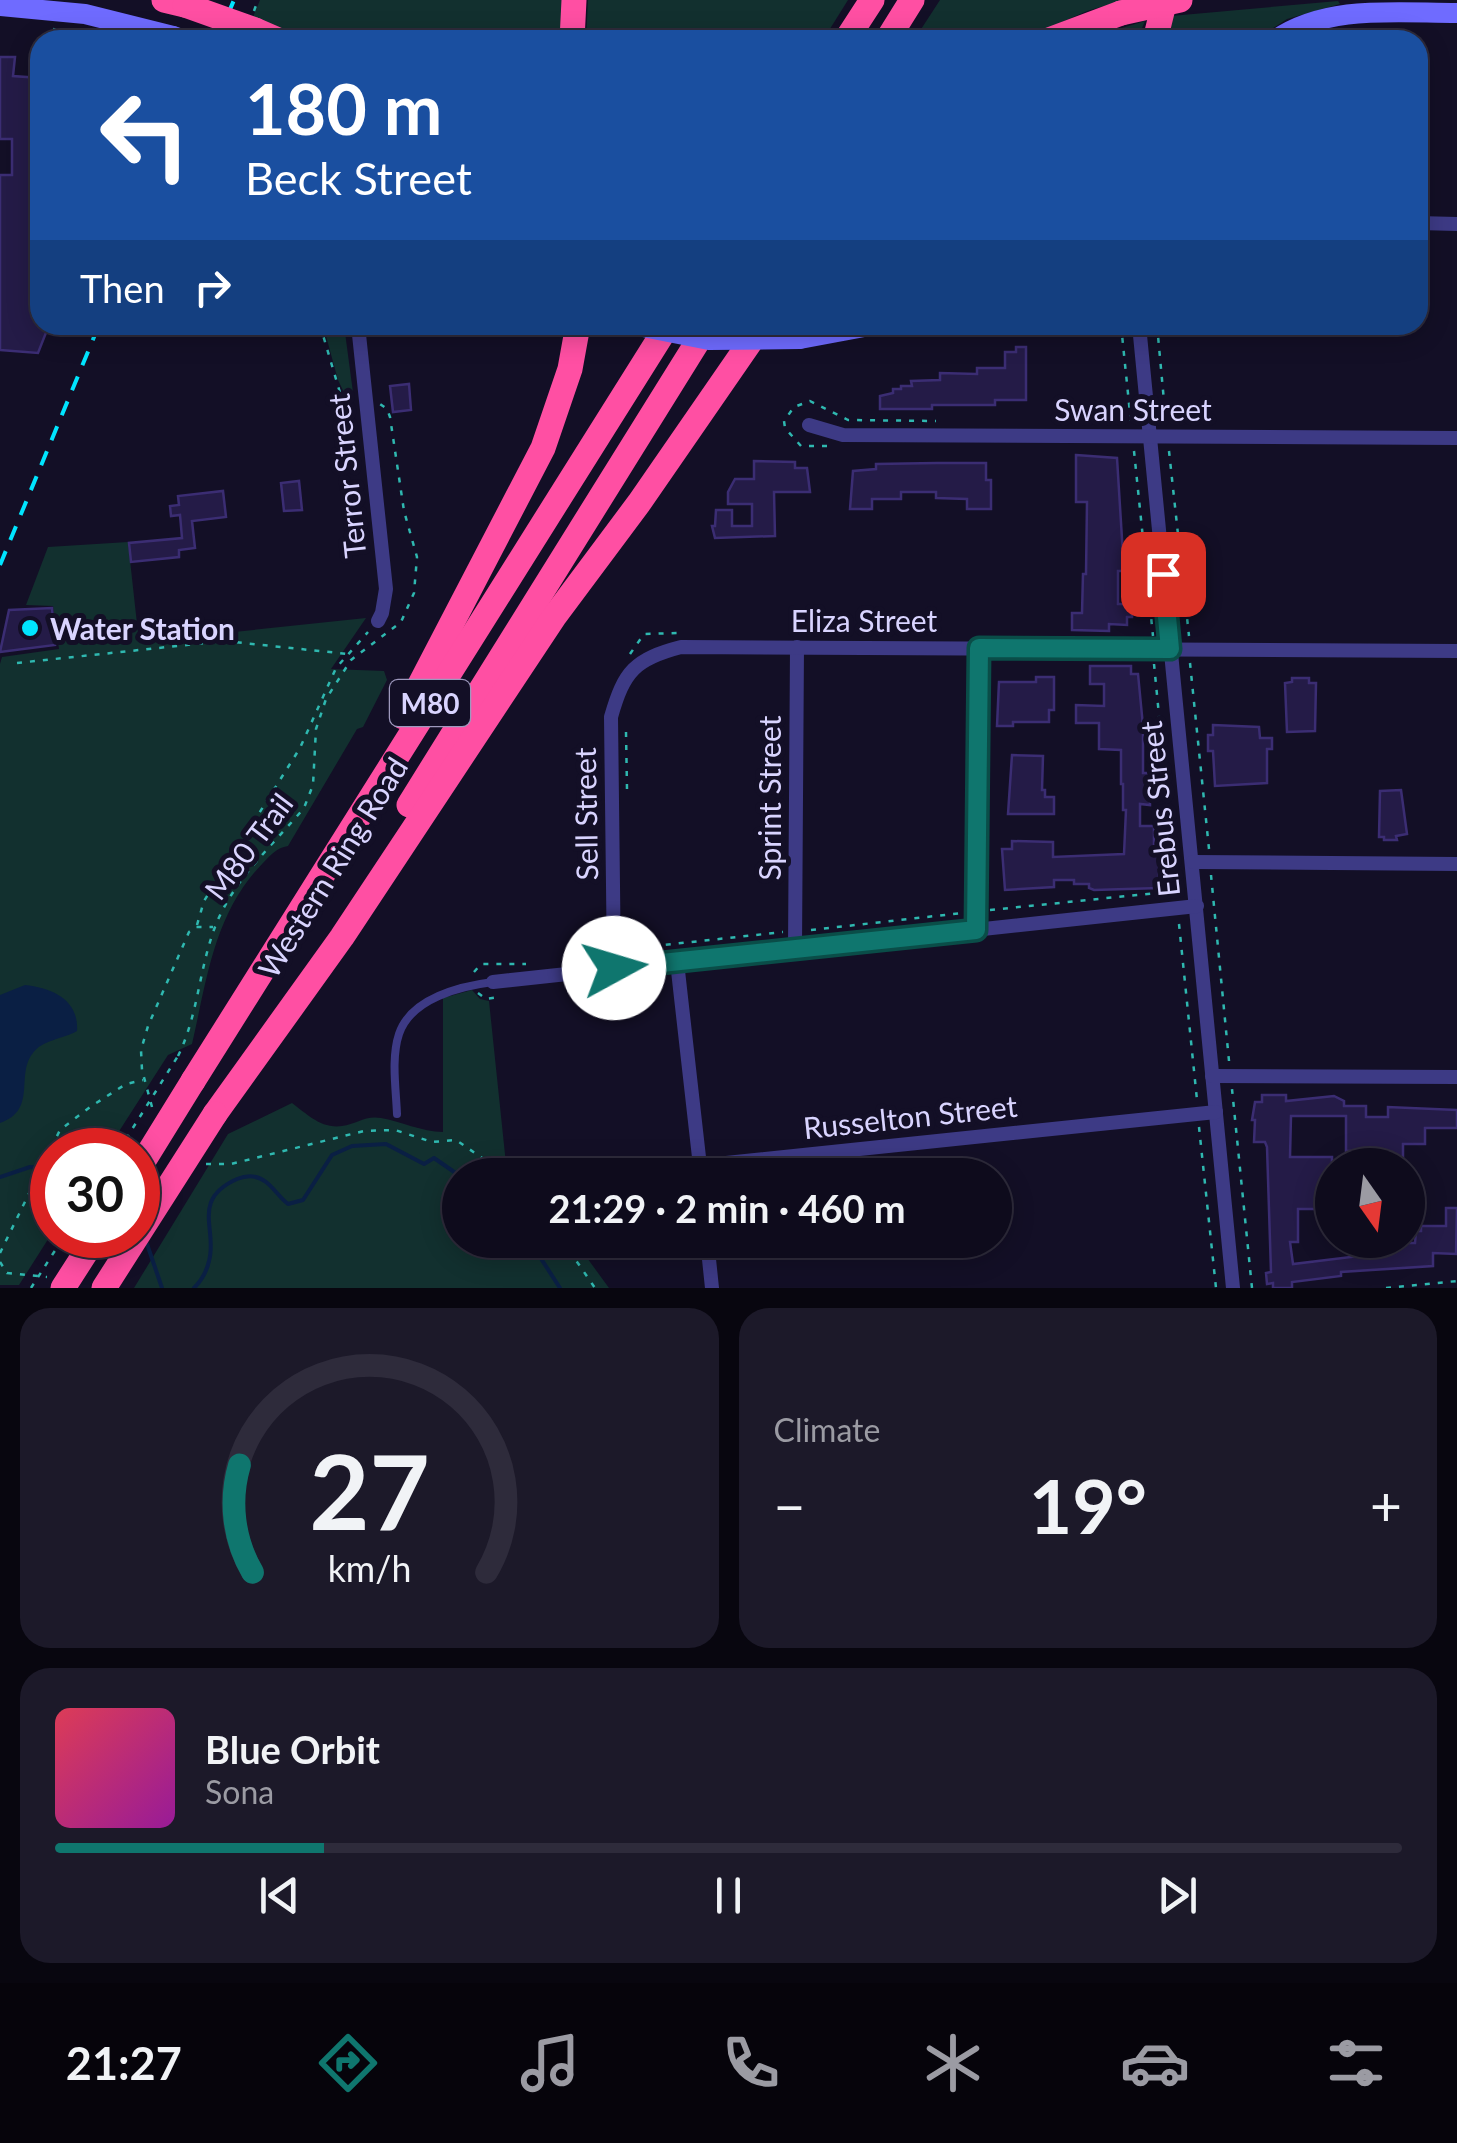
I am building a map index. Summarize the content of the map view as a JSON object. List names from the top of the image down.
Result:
{
  "streets": {
    "highway": ["M80", "Western Ring Road"],
    "street": [
      "Swan Street",
      "Terror Street",
      "Eliza Street",
      "Sprint Street",
      "Erebus Street",
      "Sell Street",
      "Russelton Street"
    ],
    "path": ["M80 Trail"]
  },
  "crossings": [
    ["Swan Street", "Erebus Street"],
    ["Terror Street", "M80 Trail"],
    ["Eliza Street", "Sprint Street"],
    ["Eliza Street", "Erebus Street"],
    ["Eliza Street", "Sell Street"],
    ["Erebus Street", "Russelton Street"]
  ],
  "places": ["Water Station"],
  "north": "bottom",
  "page": {
    "turn": ["180 m", "Beck Street"],
    "then": "Then",
    "limit": "30",
    "trip": "21:29 · 2 min · 460 m",
    "tile": "Climate",
    "heat": ["−", "19°", "+"],
    "song": ["Blue Orbit", "Sona"],
    "tabs": "21:27",
    "gauge": ["27", "km/h"]
  }
}
